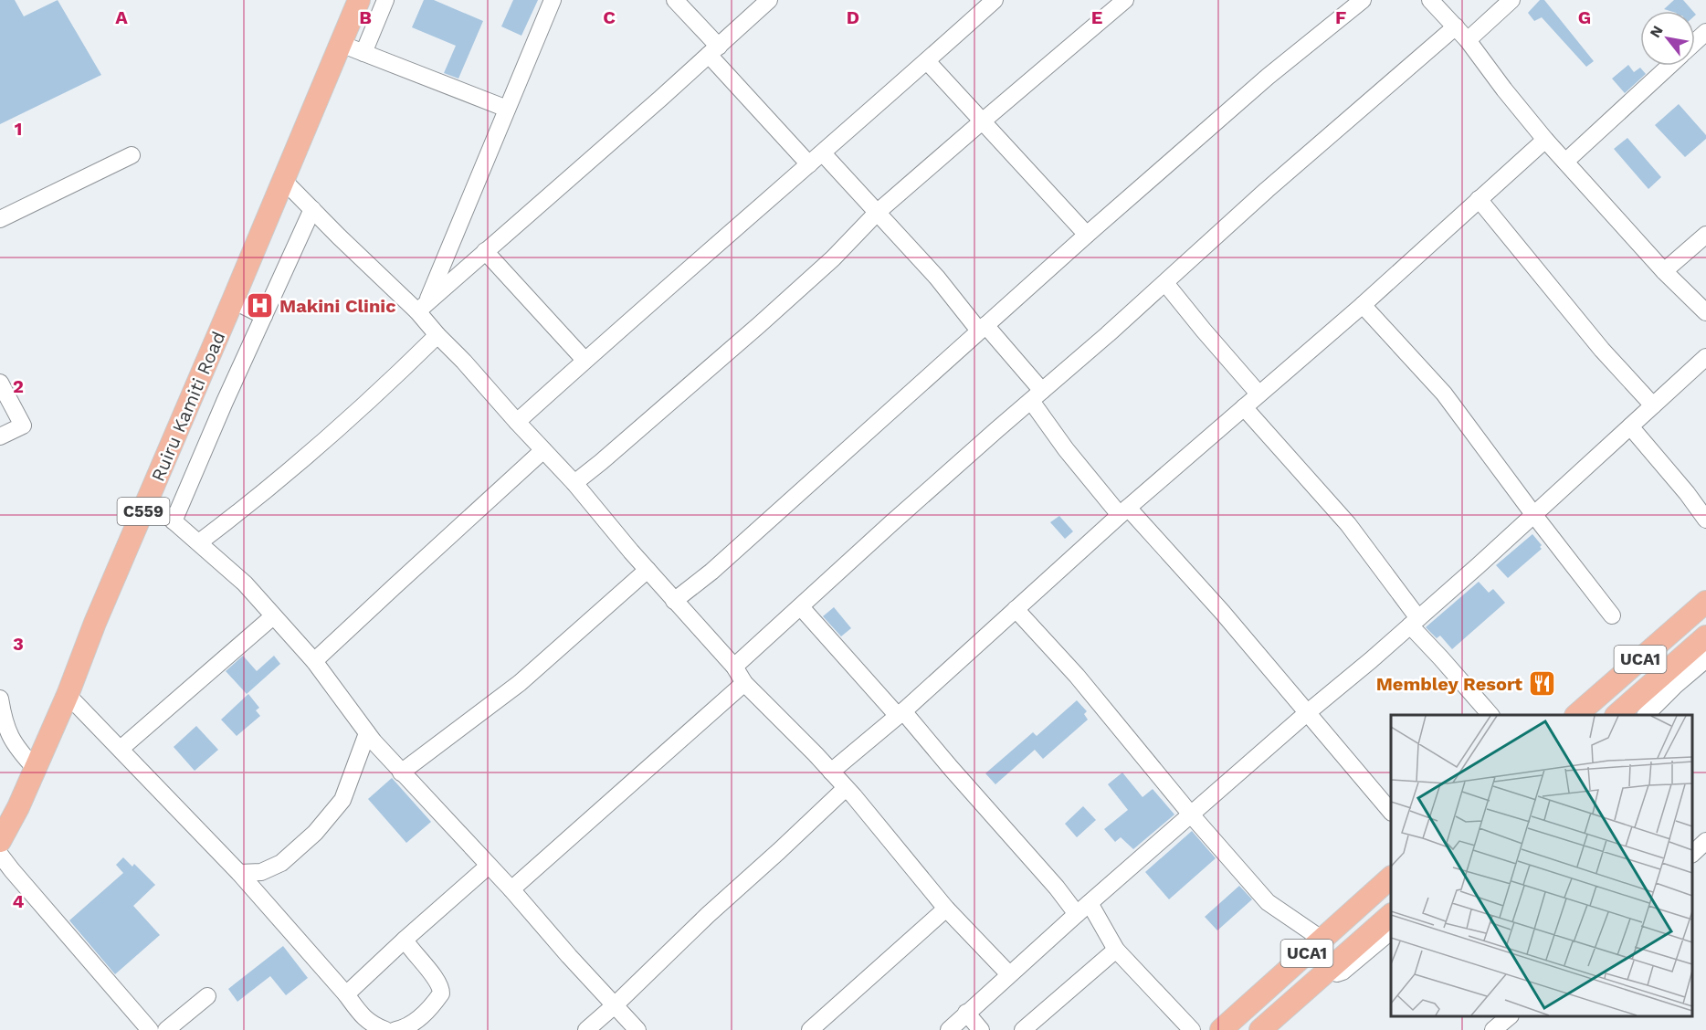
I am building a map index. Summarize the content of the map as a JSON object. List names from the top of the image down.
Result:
{
  "streets": {
    "main road": ["Ruiru Kamiti Road", "C559", "UCA1"]
  },
  "places": {
    "hospital": ["Makini Clinic"],
    "restaurant": ["Membley Resort"]
  },
  "north": "top left",
  "grid": {
    "columns": [
      "A",
      "B",
      "C",
      "D",
      "E",
      "F",
      "G"
    ],
    "rows": [
      "1",
      "2",
      "3",
      "4"
    ]
  }
}
